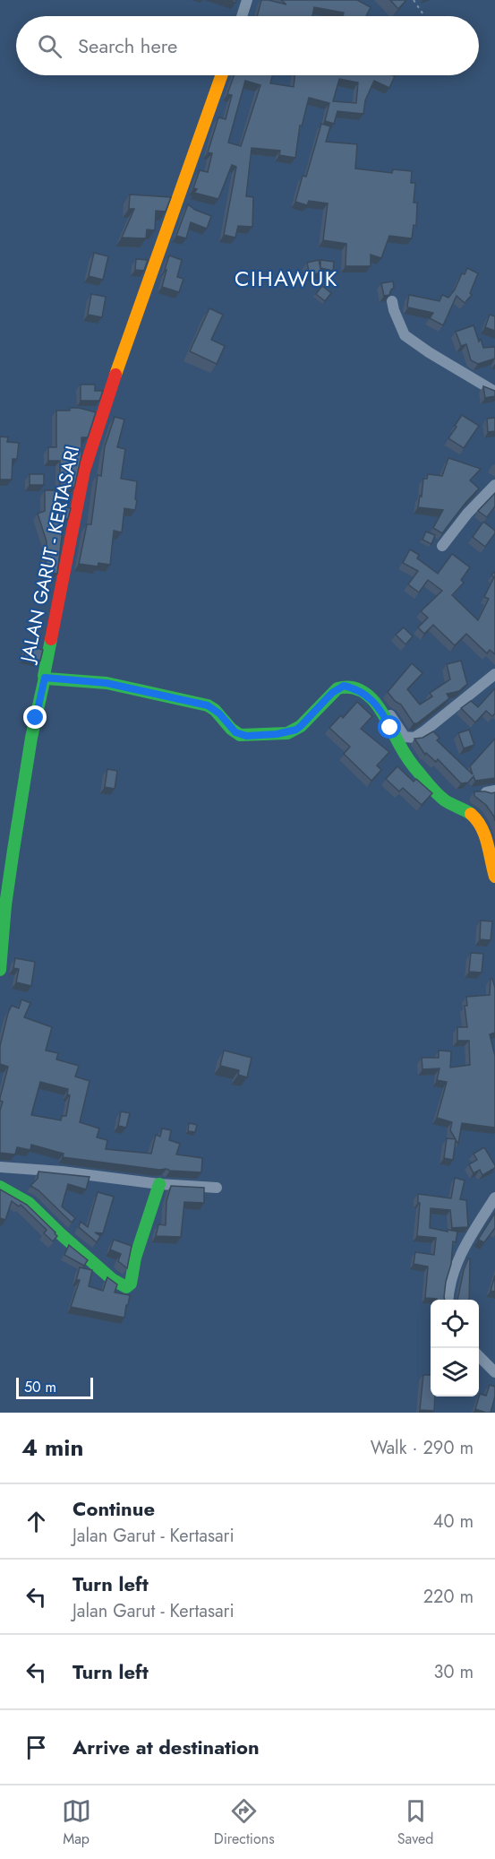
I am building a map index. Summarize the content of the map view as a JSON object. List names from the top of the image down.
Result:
{
  "streets": {
    "street": ["JALAN GARUT - KERTASARI"]
  },
  "districts": ["CIHAWUK"],
  "scale_bar": "50 m",
  "page": {
    "search": "Search here",
    "scale": "50 m",
    "heading": ["4 min", "Walk · 290 m"],
    "list": [
      ["Continue", "Jalan Garut - Kertasari", "40 m"],
      ["Turn left", "Jalan Garut - Kertasari", "220 m"],
      ["Turn left", "30 m"],
      "Arrive at destination"
    ],
    "nav": ["Map", "Directions", "Saved"]
  }
}
